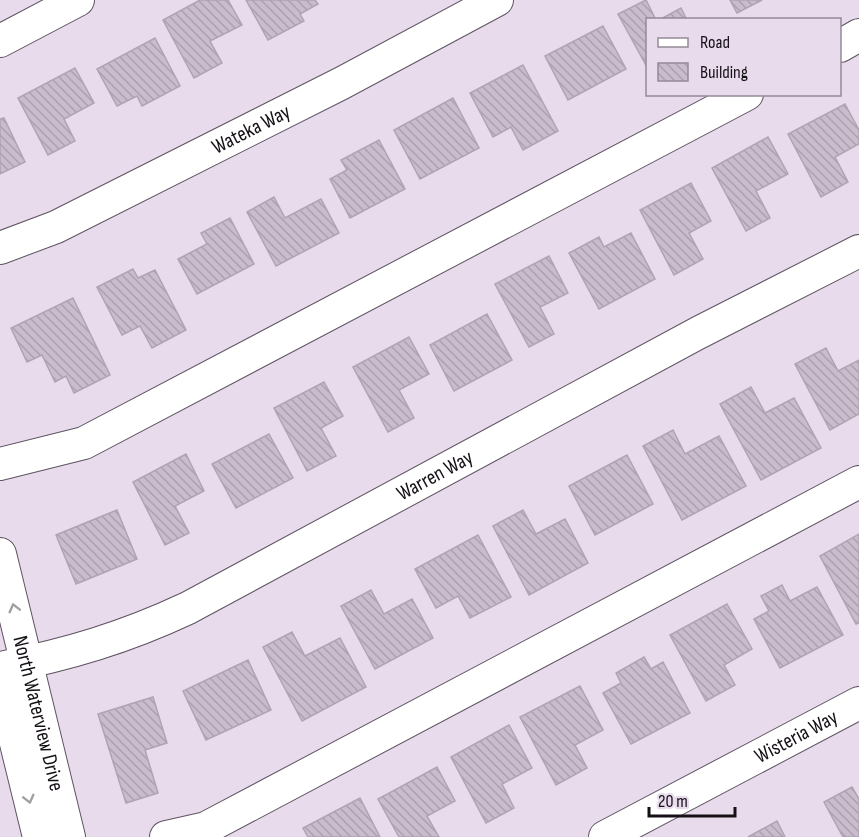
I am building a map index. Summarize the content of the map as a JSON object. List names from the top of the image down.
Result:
{
  "streets": {
    "street": [
      "Wateka Way",
      "Warren Way",
      "North Waterview Drive",
      "Wisteria Way"
    ]
  },
  "crossings": [
    ["Warren Way", "North Waterview Drive"]
  ],
  "legend": ["Road", "Building"],
  "scale_bar": "20 m"
}
